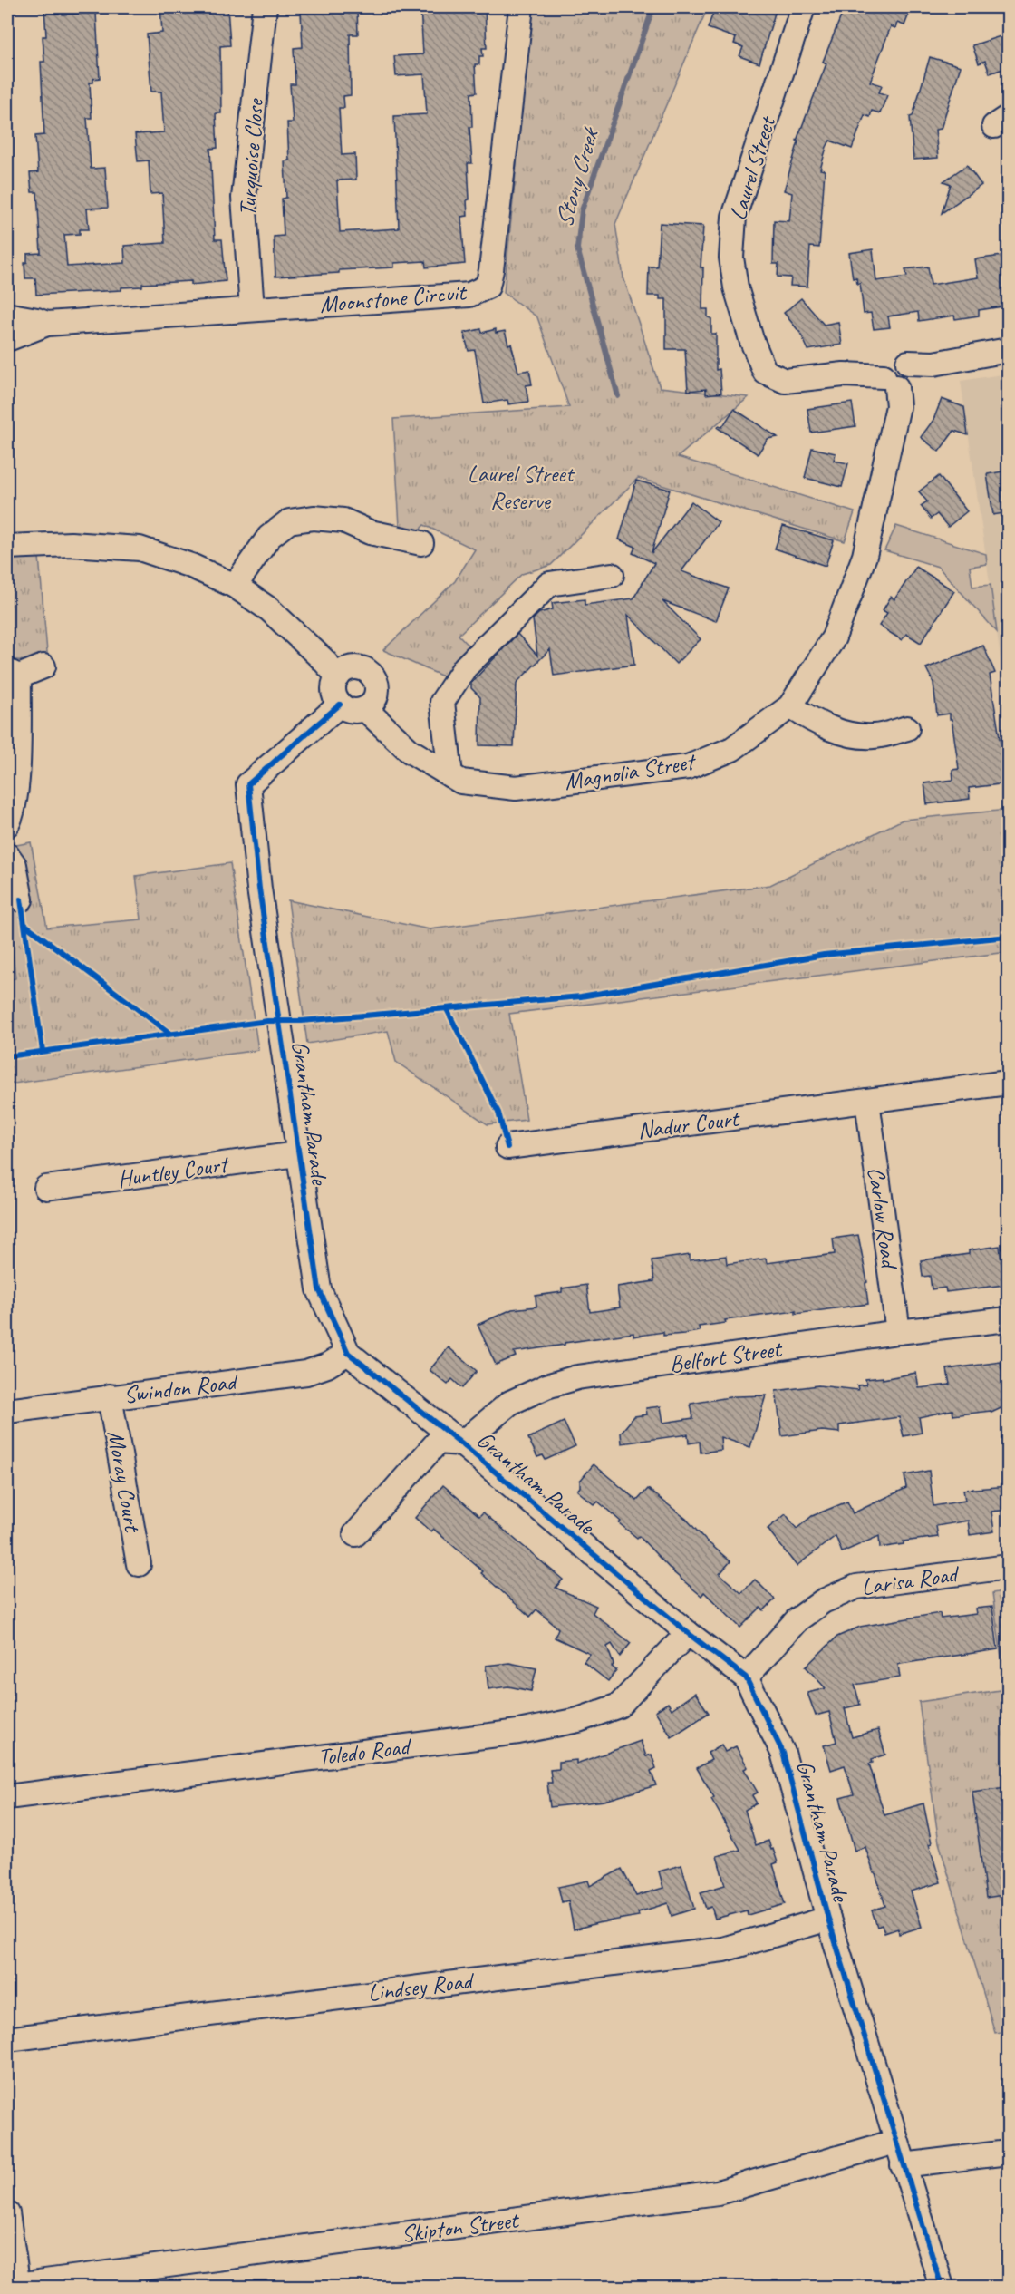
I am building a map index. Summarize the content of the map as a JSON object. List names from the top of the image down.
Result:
{
  "streets": {
    "street": [
      "Turquoise Close",
      "Laurel Street",
      "Moonstone Circuit",
      "Magnolia Street",
      "Grantham Parade",
      "Nadur Court",
      "Huntley Court",
      "Carlow Road",
      "Belfort Street",
      "Swindon Road",
      "Moray Court",
      "Larisa Road",
      "Toledo Road",
      "Lindsey Road",
      "Skipton Street"
    ]
  },
  "crossings": [
    ["Turquoise Close", "Moonstone Circuit"],
    ["Laurel Street", "Magnolia Street"],
    ["Magnolia Street", "Grantham Parade"],
    ["Grantham Parade", "Huntley Court"],
    ["Grantham Parade", "Belfort Street"],
    ["Grantham Parade", "Swindon Road"],
    ["Grantham Parade", "Larisa Road"],
    ["Grantham Parade", "Toledo Road"],
    ["Grantham Parade", "Lindsey Road"],
    ["Grantham Parade", "Skipton Street"],
    ["Nadur Court", "Carlow Road"],
    ["Carlow Road", "Belfort Street"],
    ["Swindon Road", "Moray Court"]
  ],
  "water": ["Stony Creek"],
  "parks": ["Laurel Street Reserve"]
}
